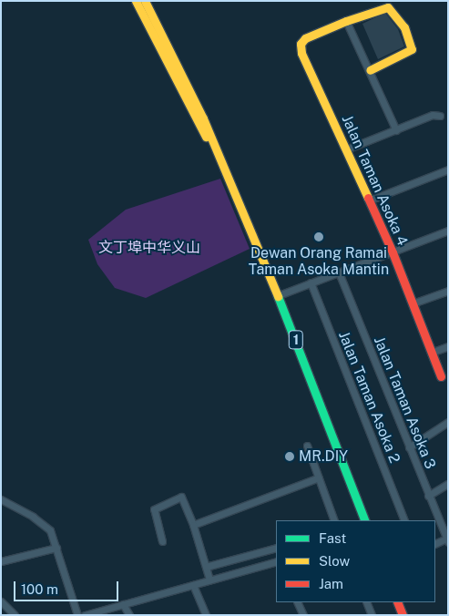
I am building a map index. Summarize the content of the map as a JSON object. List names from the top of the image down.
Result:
{
  "streets": {
    "main road": ["Jalan Taman Asoka 4", "1"],
    "street": ["Jalan Taman Asoka 2", "Jalan Taman Asoka 3"]
  },
  "parks": ["文丁埠中华义山"],
  "places": ["Dewan Orang Ramai Taman Asoka Mantin", "MR.DIY"],
  "legend": ["Fast", "Slow", "Jam"],
  "scale_bar": "100 m"
}
